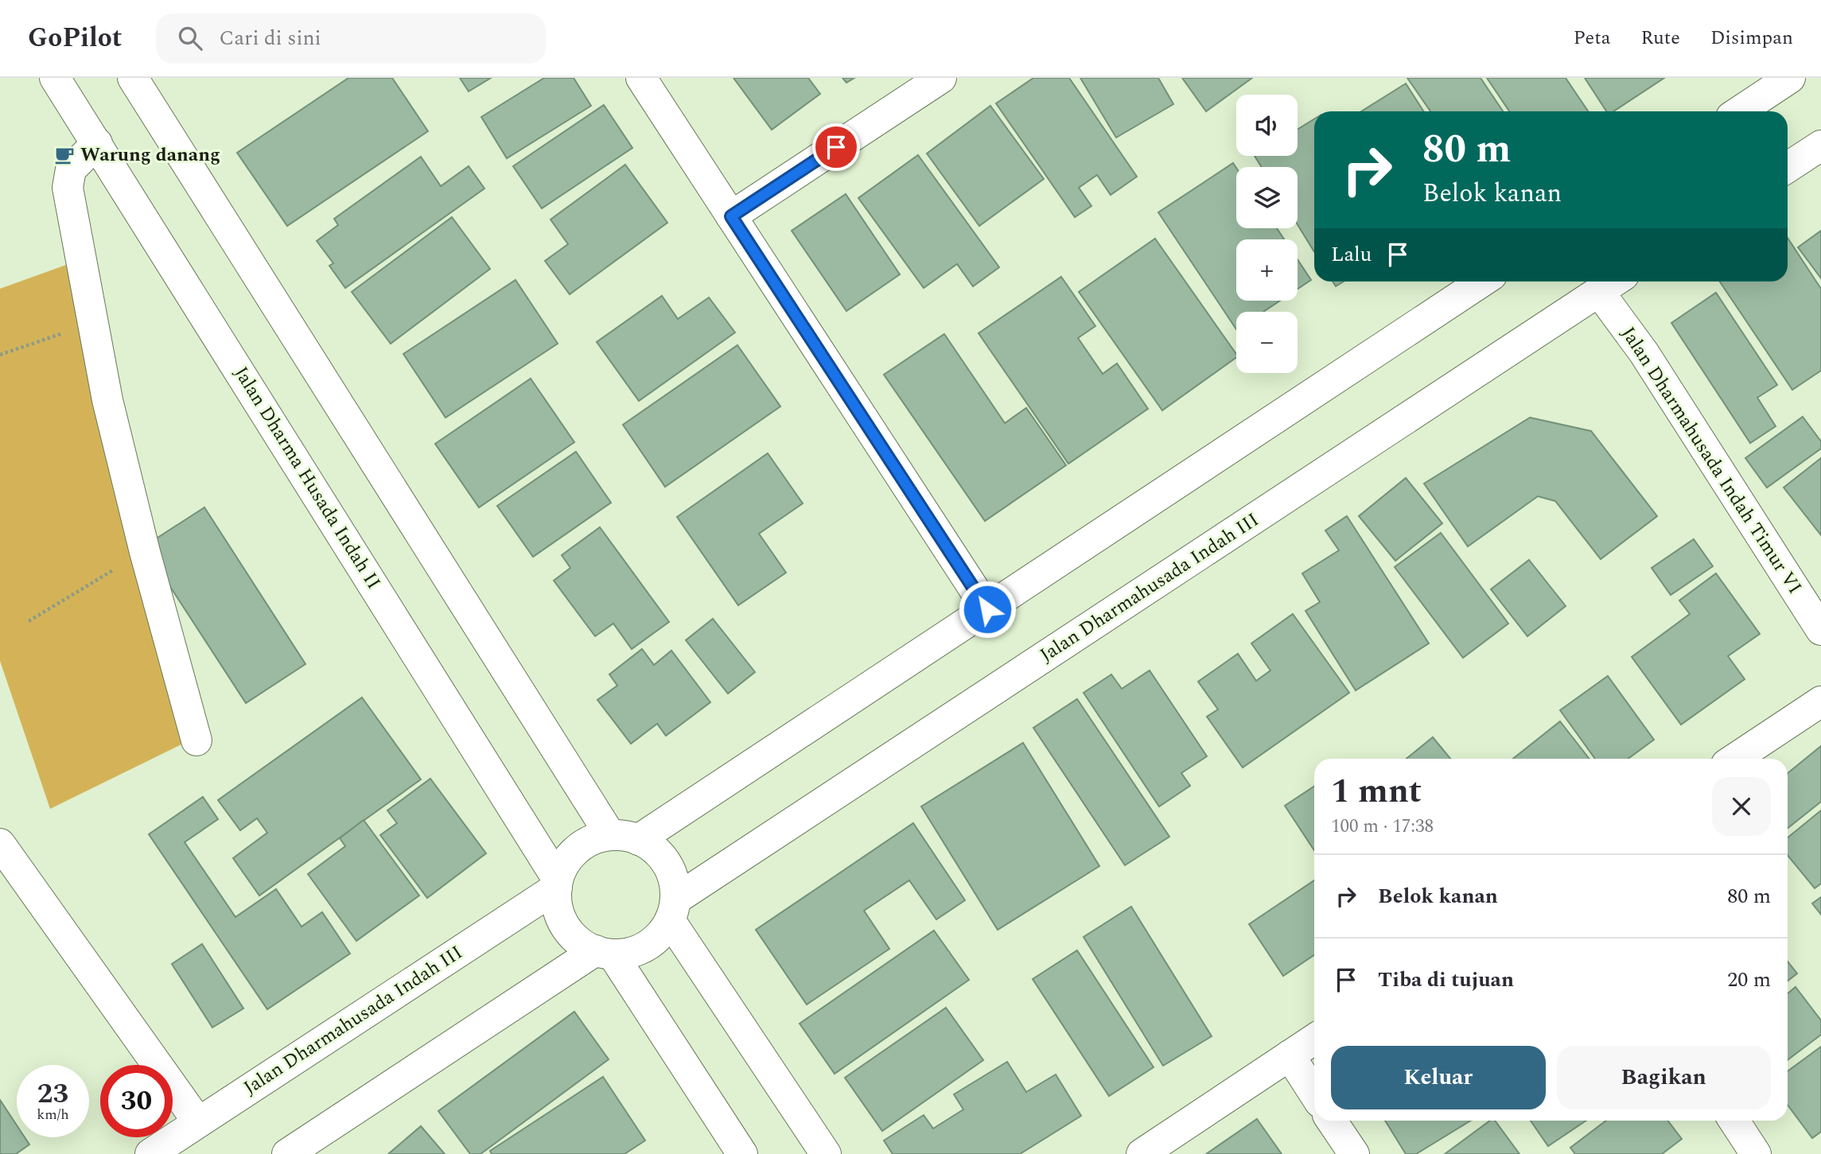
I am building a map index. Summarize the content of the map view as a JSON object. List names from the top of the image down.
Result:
{
  "streets": {
    "street": ["Jalan Dharmahusada Indah Timur VI", "Jalan Dharma Husada Indah II", "Jalan Dharmahusada Indah III"]
  },
  "crossings": [
    ["Jalan Dharmahusada Indah Timur VI", "Jalan Dharmahusada Indah III"],
    ["Jalan Dharma Husada Indah II", "Jalan Dharmahusada Indah III"]
  ],
  "places": {
    "cafe": ["Warung danang"]
  },
  "page": {
    "header": "GoPilot",
    "search": "Cari di sini",
    "nav": ["Peta", "Rute", "Disimpan"],
    "map_buttons": ["+", "−"],
    "turn": ["80 m", "Belok kanan"],
    "then": "Lalu",
    "heading": ["1 mnt", "100 m · 17:38"],
    "list": [
      {
        "name": "Belok kanan",
        "value": "80 m"
      },
      {
        "name": "Tiba di tujuan",
        "value": "20 m"
      }
    ],
    "buttons": ["Keluar", "Bagikan"],
    "speed": "23 km/h",
    "limit": "30"
  }
}
